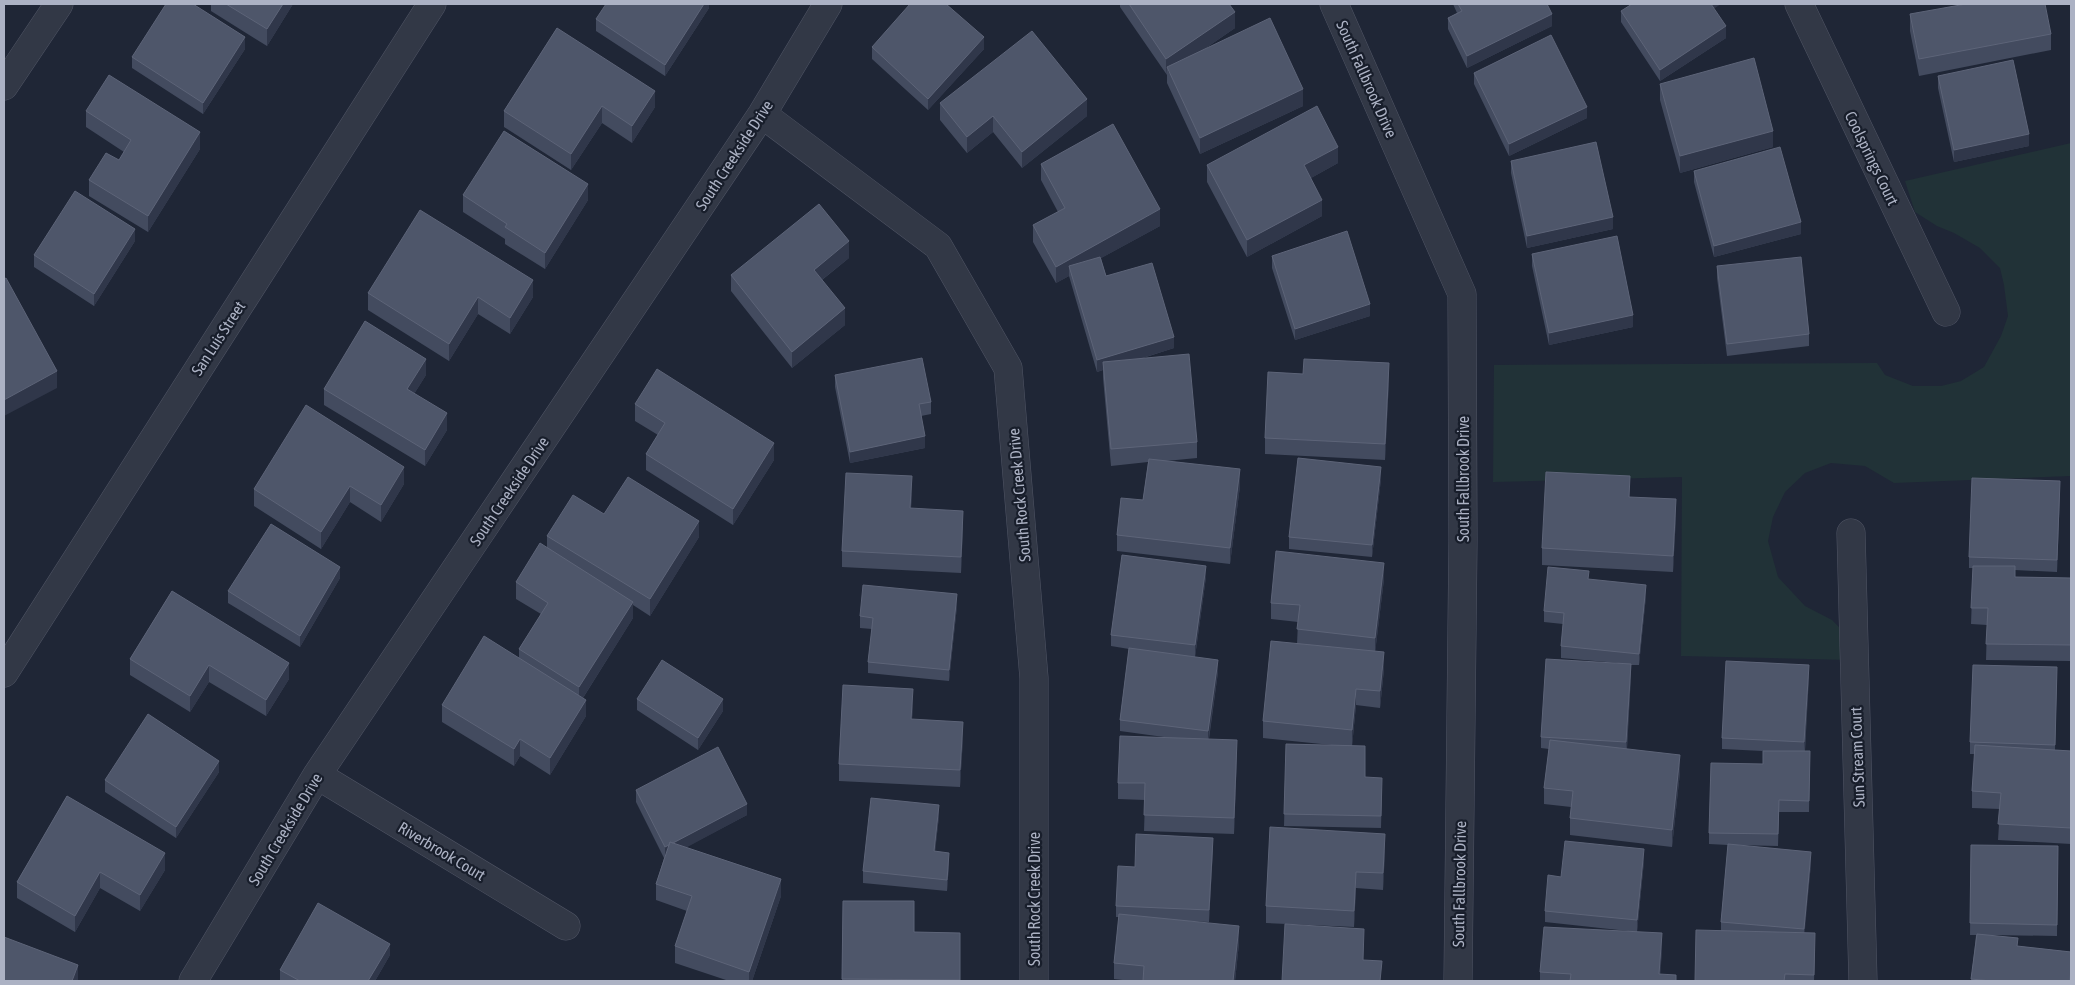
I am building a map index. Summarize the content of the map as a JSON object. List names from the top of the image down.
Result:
{
  "streets": {
    "street": [
      "South Fallbrook Drive",
      "South Creekside Drive",
      "Coolsprings Court",
      "San Luis Street",
      "South Rock Creek Drive",
      "Sun Stream Court",
      "Riverbrook Court"
    ]
  },
  "crossings": [
    ["South Creekside Drive", "South Rock Creek Drive"],
    ["South Creekside Drive", "Riverbrook Court"]
  ]
}
